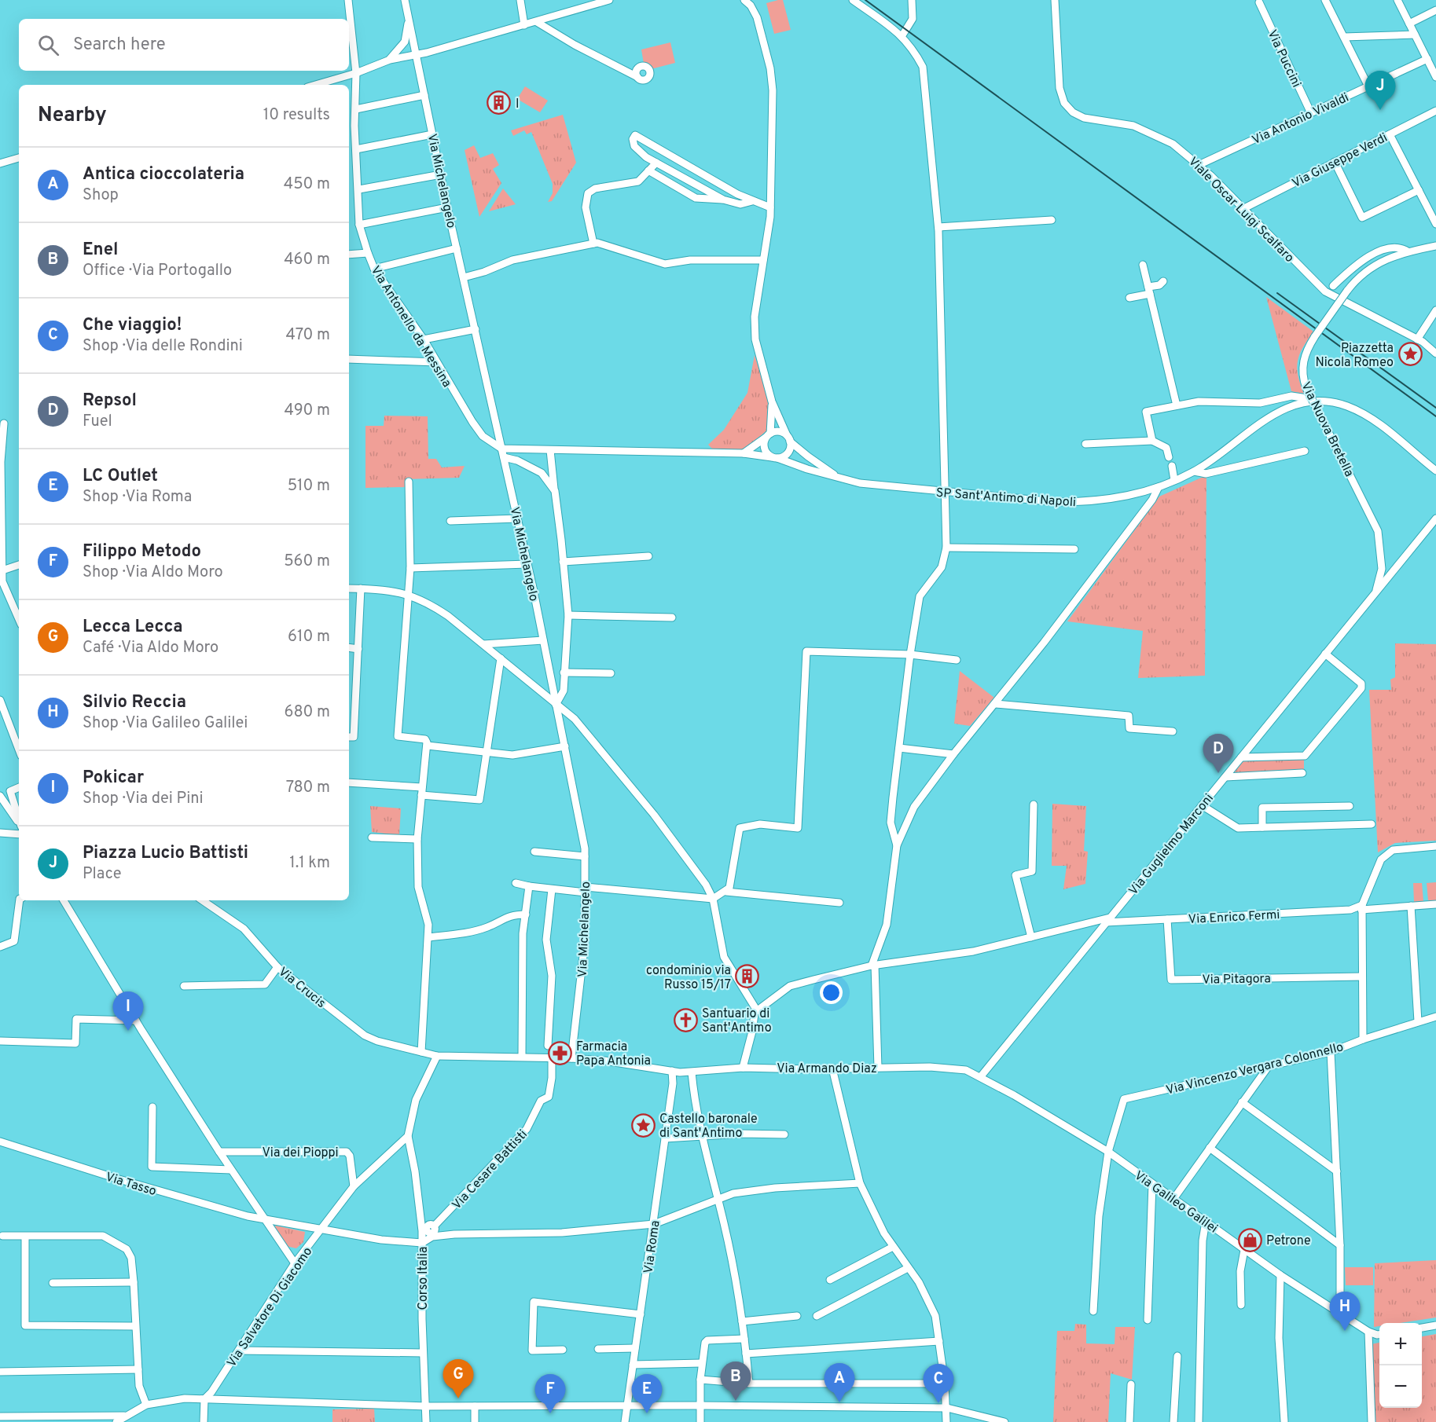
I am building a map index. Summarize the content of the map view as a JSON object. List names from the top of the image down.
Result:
{
  "streets": {
    "street": [
      "Via Puccini",
      "Via Antonio Vivaldi",
      "Via Giuseppe Verdi",
      "Via Michelangelo",
      "Viale Oscar Luigi Scalfaro",
      "Via Antonello da Messina",
      "Via Nuova Bretella",
      "SP Sant'Antimo di Napoli",
      "Via Guglielmo Marconi",
      "Via Enrico Fermi",
      "Via Pitagora",
      "Via Crucis",
      "Via Armando Diaz",
      "Via Vincenzo Vergara Colonnello",
      "Via dei Pioppi",
      "Via Cesare Battisti",
      "Via Tasso",
      "Via Galileo Galilei",
      "Via Roma",
      "Corso Italia",
      "Via Salvatore Di Giacomo"
    ]
  },
  "crossings": [
    ["Via Puccini", "Via Antonio Vivaldi"],
    ["Via Antonio Vivaldi", "Viale Oscar Luigi Scalfaro"],
    ["Via Giuseppe Verdi", "Viale Oscar Luigi Scalfaro"],
    ["Via Michelangelo", "Via Antonello da Messina"],
    ["Via Michelangelo", "SP Sant'Antimo di Napoli"],
    ["Via Michelangelo", "Via Armando Diaz"],
    ["Via Antonello da Messina", "SP Sant'Antimo di Napoli"],
    ["Via Nuova Bretella", "Via Guglielmo Marconi"],
    ["Via Guglielmo Marconi", "Via Enrico Fermi"],
    ["Via Guglielmo Marconi", "Via Armando Diaz"],
    ["Via Guglielmo Marconi", "Via Galileo Galilei"],
    ["Via Enrico Fermi", "Via Pitagora"],
    ["Via Crucis", "Via Armando Diaz"],
    ["Via Crucis", "Via Cesare Battisti"],
    ["Via Armando Diaz", "Via Cesare Battisti"],
    ["Via Armando Diaz", "Via Galileo Galilei"],
    ["Via Armando Diaz", "Via Roma"],
    ["Via Vincenzo Vergara Colonnello", "Via Galileo Galilei"],
    ["Via dei Pioppi", "Via Salvatore Di Giacomo"],
    ["Via Cesare Battisti", "Corso Italia"],
    ["Via Tasso", "Corso Italia"],
    ["Via Tasso", "Via Salvatore Di Giacomo"],
    ["Corso Italia", "Via Salvatore Di Giacomo"]
  ],
  "places": {
    "building": ["I", "condominio via Russo 15/17"],
    "place": ["Piazzetta Nicola Romeo", "Castello baronale di Sant'Antimo"],
    "church": ["Santuario di Sant'Antimo"],
    "pharmacy": ["Farmacia Papa Antonia"],
    "shop": ["Petrone"]
  },
  "page": {
    "search": "Search here",
    "pins": [
      "J",
      "D",
      "I",
      "H",
      "G",
      "B",
      "A",
      "C",
      "E",
      "F"
    ],
    "heading": ["Nearby", "10 results"],
    "list": [
      {
        "mark": "A",
        "name": "Antica cioccolateria",
        "note": "Shop",
        "value": "450 m"
      },
      {
        "mark": "B",
        "name": "Enel",
        "note": "Office · Via Portogallo",
        "value": "460 m"
      },
      {
        "mark": "C",
        "name": "Che viaggio!",
        "note": "Shop · Via delle Rondini",
        "value": "470 m"
      },
      {
        "mark": "D",
        "name": "Repsol",
        "note": "Fuel",
        "value": "490 m"
      },
      {
        "mark": "E",
        "name": "LC Outlet",
        "note": "Shop · Via Roma",
        "value": "510 m"
      },
      {
        "mark": "F",
        "name": "Filippo Metodo",
        "note": "Shop · Via Aldo Moro",
        "value": "560 m"
      },
      {
        "mark": "G",
        "name": "Lecca Lecca",
        "note": "Café · Via Aldo Moro",
        "value": "610 m"
      },
      {
        "mark": "H",
        "name": "Silvio Reccia",
        "note": "Shop · Via Galileo Galilei",
        "value": "680 m"
      },
      {
        "mark": "I",
        "name": "Pokicar",
        "note": "Shop · Via dei Pini",
        "value": "780 m"
      },
      {
        "mark": "J",
        "name": "Piazza Lucio Battisti",
        "note": "Place",
        "value": "1.1 km"
      }
    ],
    "map_buttons": ["+", "−"]
  }
}
